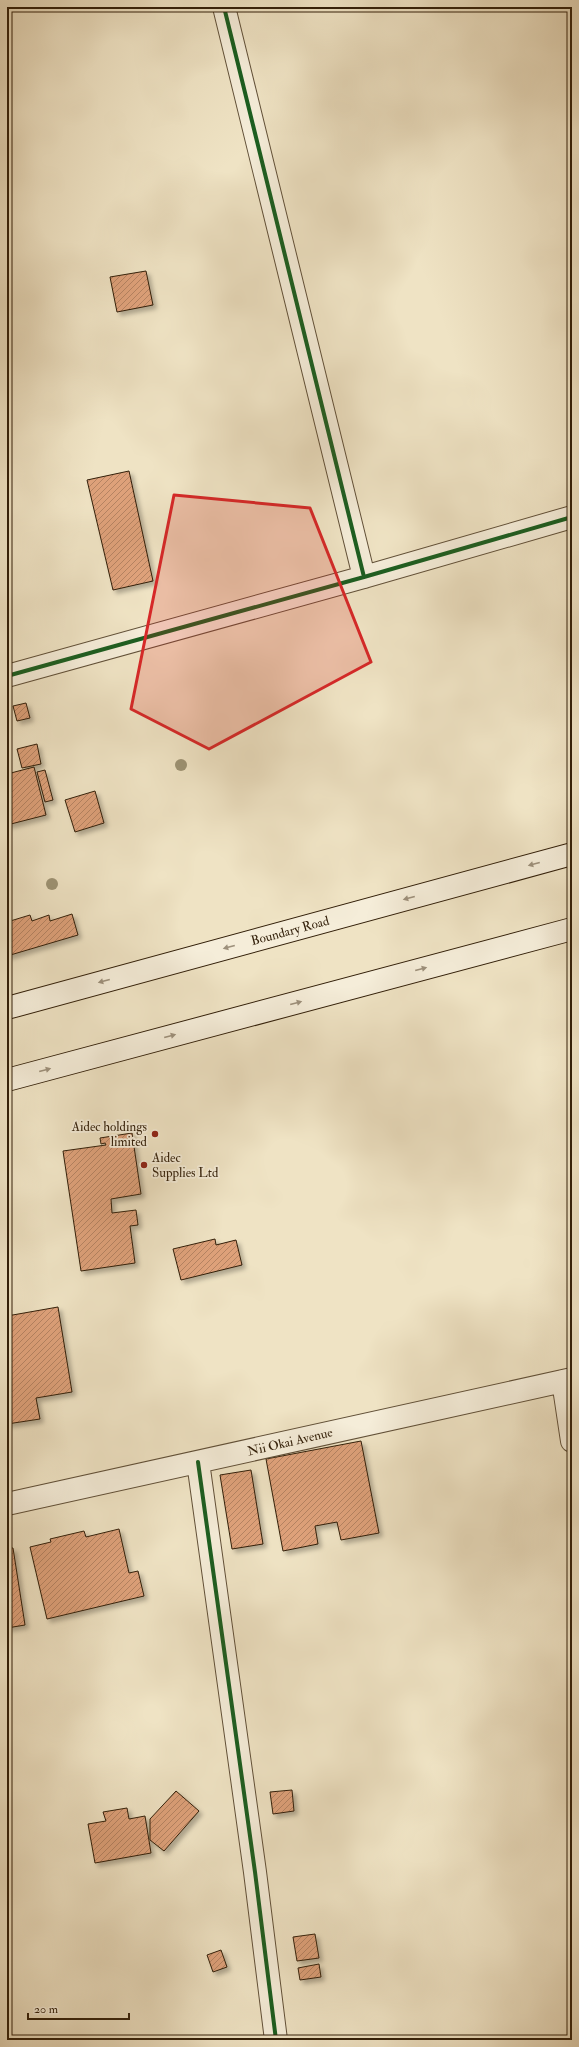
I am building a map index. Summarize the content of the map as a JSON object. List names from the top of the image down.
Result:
{
  "streets": {
    "street": ["Boundary Road", "Nii Okai Avenue"]
  },
  "places": ["Aidec holdings limited", "Aidec Supplies Ltd"],
  "scale_bar": "20 m"
}
